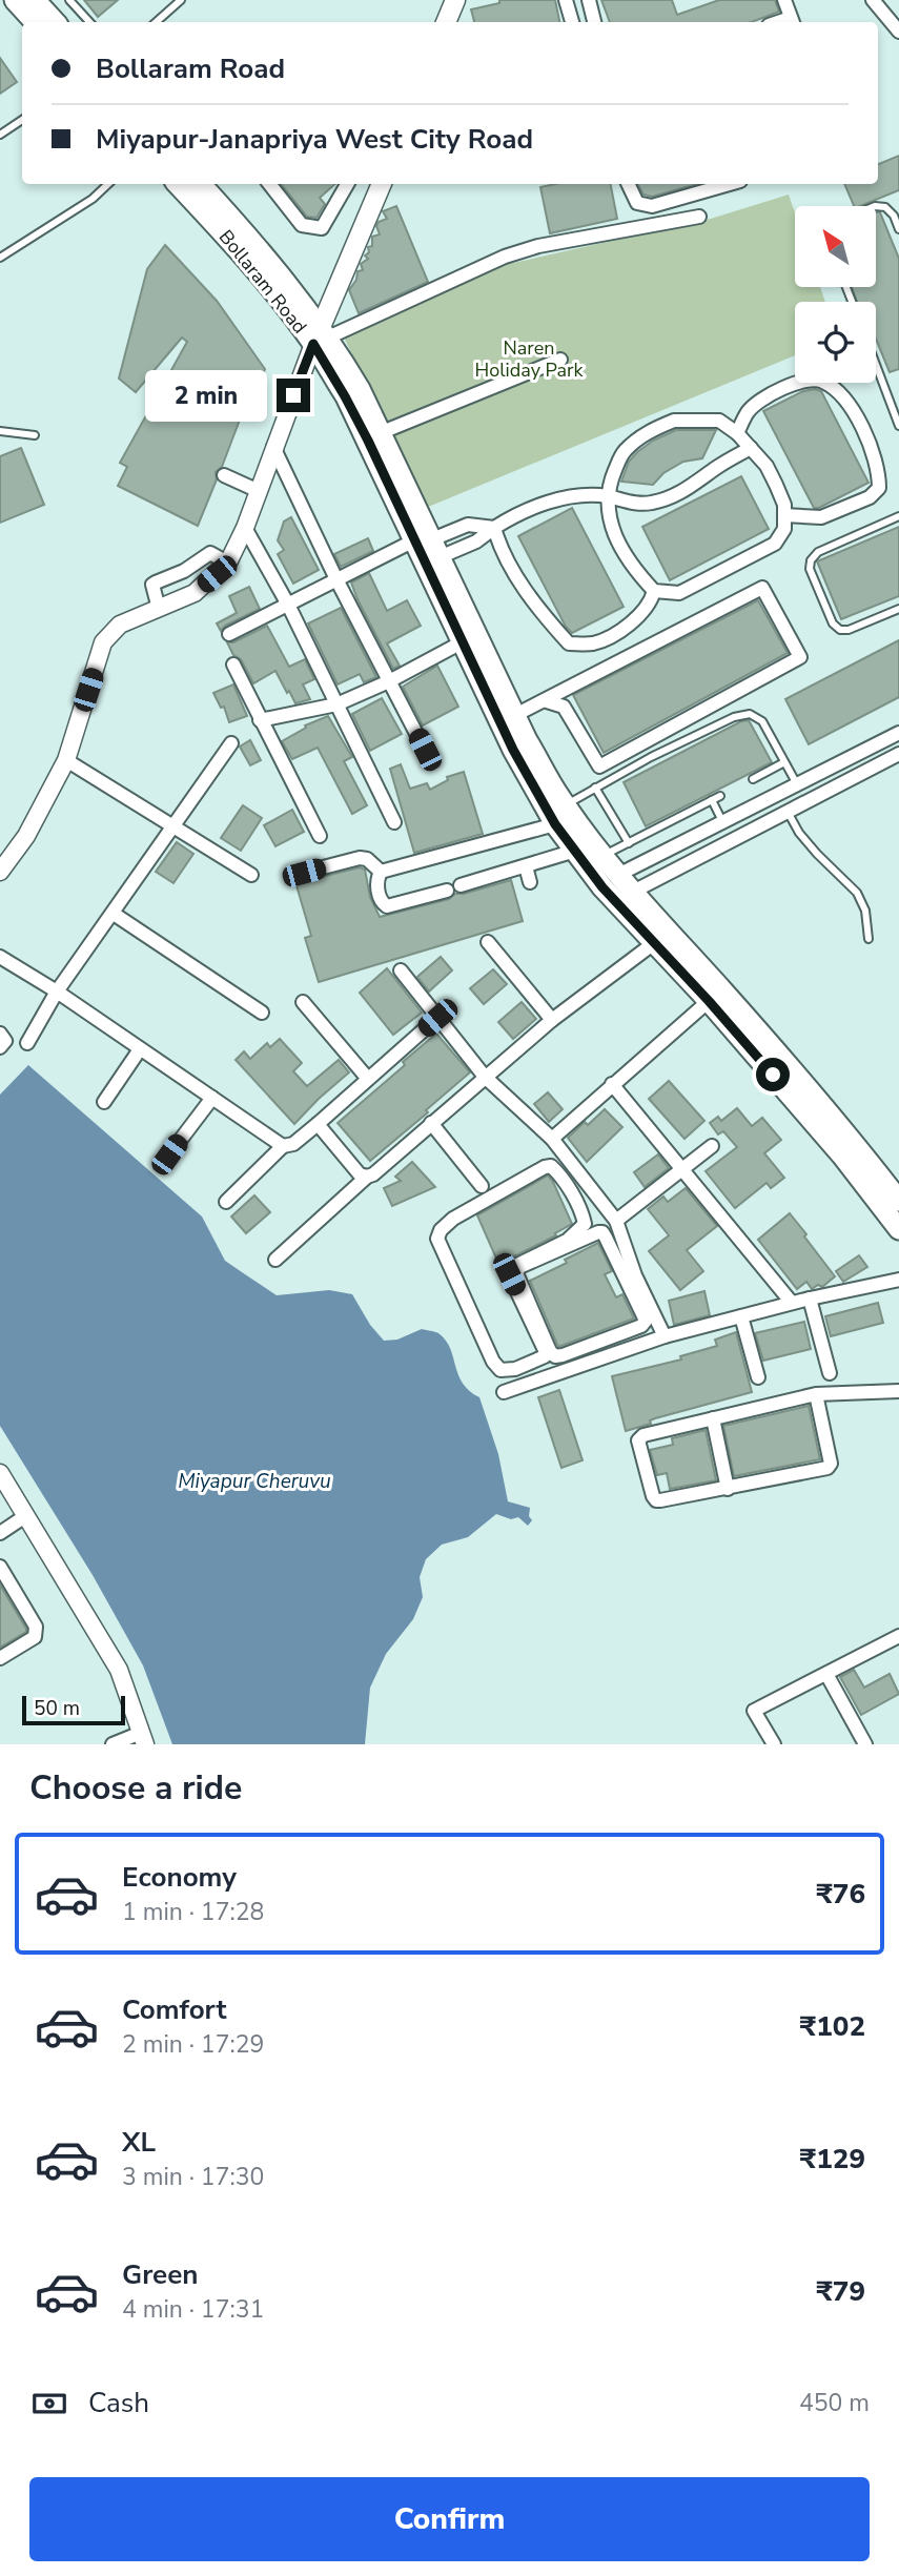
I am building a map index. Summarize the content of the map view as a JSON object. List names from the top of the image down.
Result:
{
  "streets": {
    "main road": ["Bollaram Road"]
  },
  "water": ["Miyapur Cheruvu"],
  "parks": ["Naren Holiday Park"],
  "scale_bar": "50 m",
  "north": "top left",
  "page": {
    "banner": ["Bollaram Road", "Miyapur-Janapriya West City Road"],
    "bubble": "2 min",
    "scale": "50 m",
    "heading": "Choose a ride",
    "list": [
      {
        "name": "Economy",
        "note": "1 min · 17:28",
        "value": "₹76"
      },
      {
        "name": "Comfort",
        "note": "2 min · 17:29",
        "value": "₹102"
      },
      {
        "name": "XL",
        "note": "3 min · 17:30",
        "value": "₹129"
      },
      {
        "name": "Green",
        "note": "4 min · 17:31",
        "value": "₹79"
      }
    ],
    "pay": ["Cash", "450 m"],
    "buttons": "Confirm"
  }
}
